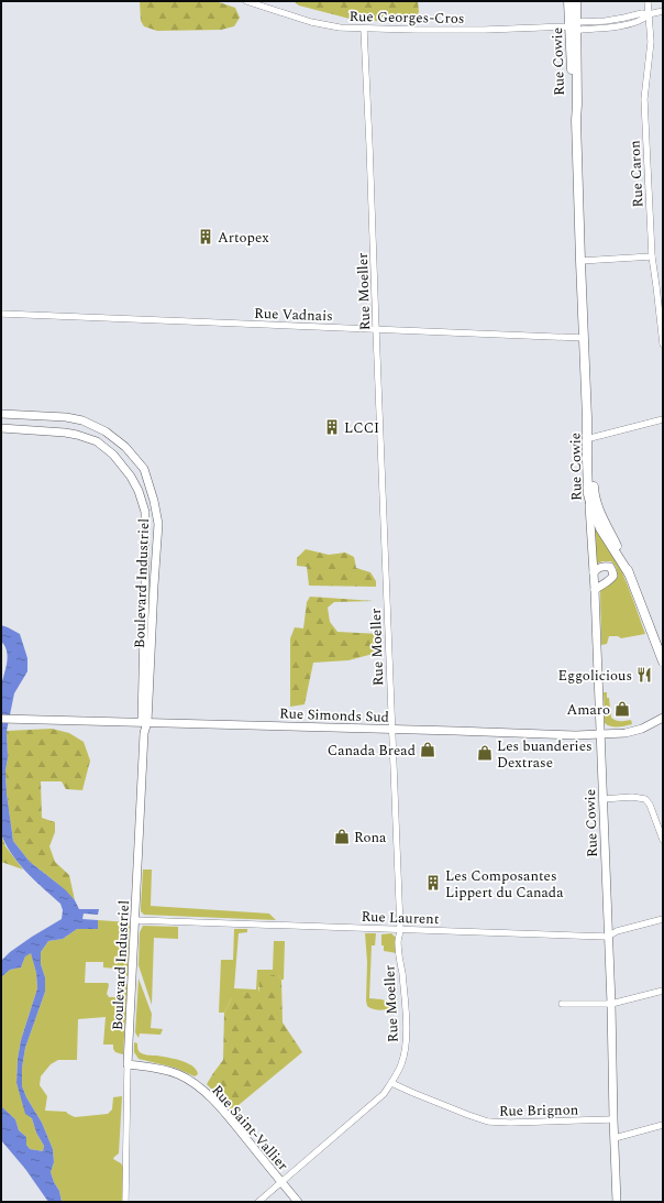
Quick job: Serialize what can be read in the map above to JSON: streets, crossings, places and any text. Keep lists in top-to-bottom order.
{
  "streets": {
    "main road": ["Rue Cowie"],
    "street": [
      "Rue Georges-Cros",
      "Rue Caron",
      "Rue Moeller",
      "Rue Vadnais",
      "Boulevard Industriel",
      "Rue Simonds Sud",
      "Rue Laurent",
      "Rue Brignon",
      "Rue Saint-Vallier"
    ]
  },
  "crossings": [
    ["Rue Georges-Cros", "Rue Cowie"],
    ["Rue Georges-Cros", "Rue Caron"],
    ["Rue Georges-Cros", "Rue Moeller"],
    ["Rue Cowie", "Rue Vadnais"],
    ["Rue Cowie", "Rue Simonds Sud"],
    ["Rue Cowie", "Rue Laurent"],
    ["Rue Cowie", "Rue Brignon"],
    ["Rue Moeller", "Rue Vadnais"],
    ["Rue Moeller", "Rue Simonds Sud"],
    ["Rue Moeller", "Rue Laurent"],
    ["Rue Moeller", "Rue Brignon"],
    ["Rue Moeller", "Rue Saint-Vallier"],
    ["Boulevard Industriel", "Rue Simonds Sud"],
    ["Boulevard Industriel", "Rue Laurent"],
    ["Boulevard Industriel", "Rue Saint-Vallier"]
  ],
  "places": {
    "building": ["Artopex", "LCCI", "Les Composantes Lippert du Canada"],
    "restaurant": ["Eggolicious"],
    "shop": [
      "Amaro",
      "Canada Bread",
      "Les buanderies Dextrase",
      "Rona"
    ]
  }
}
